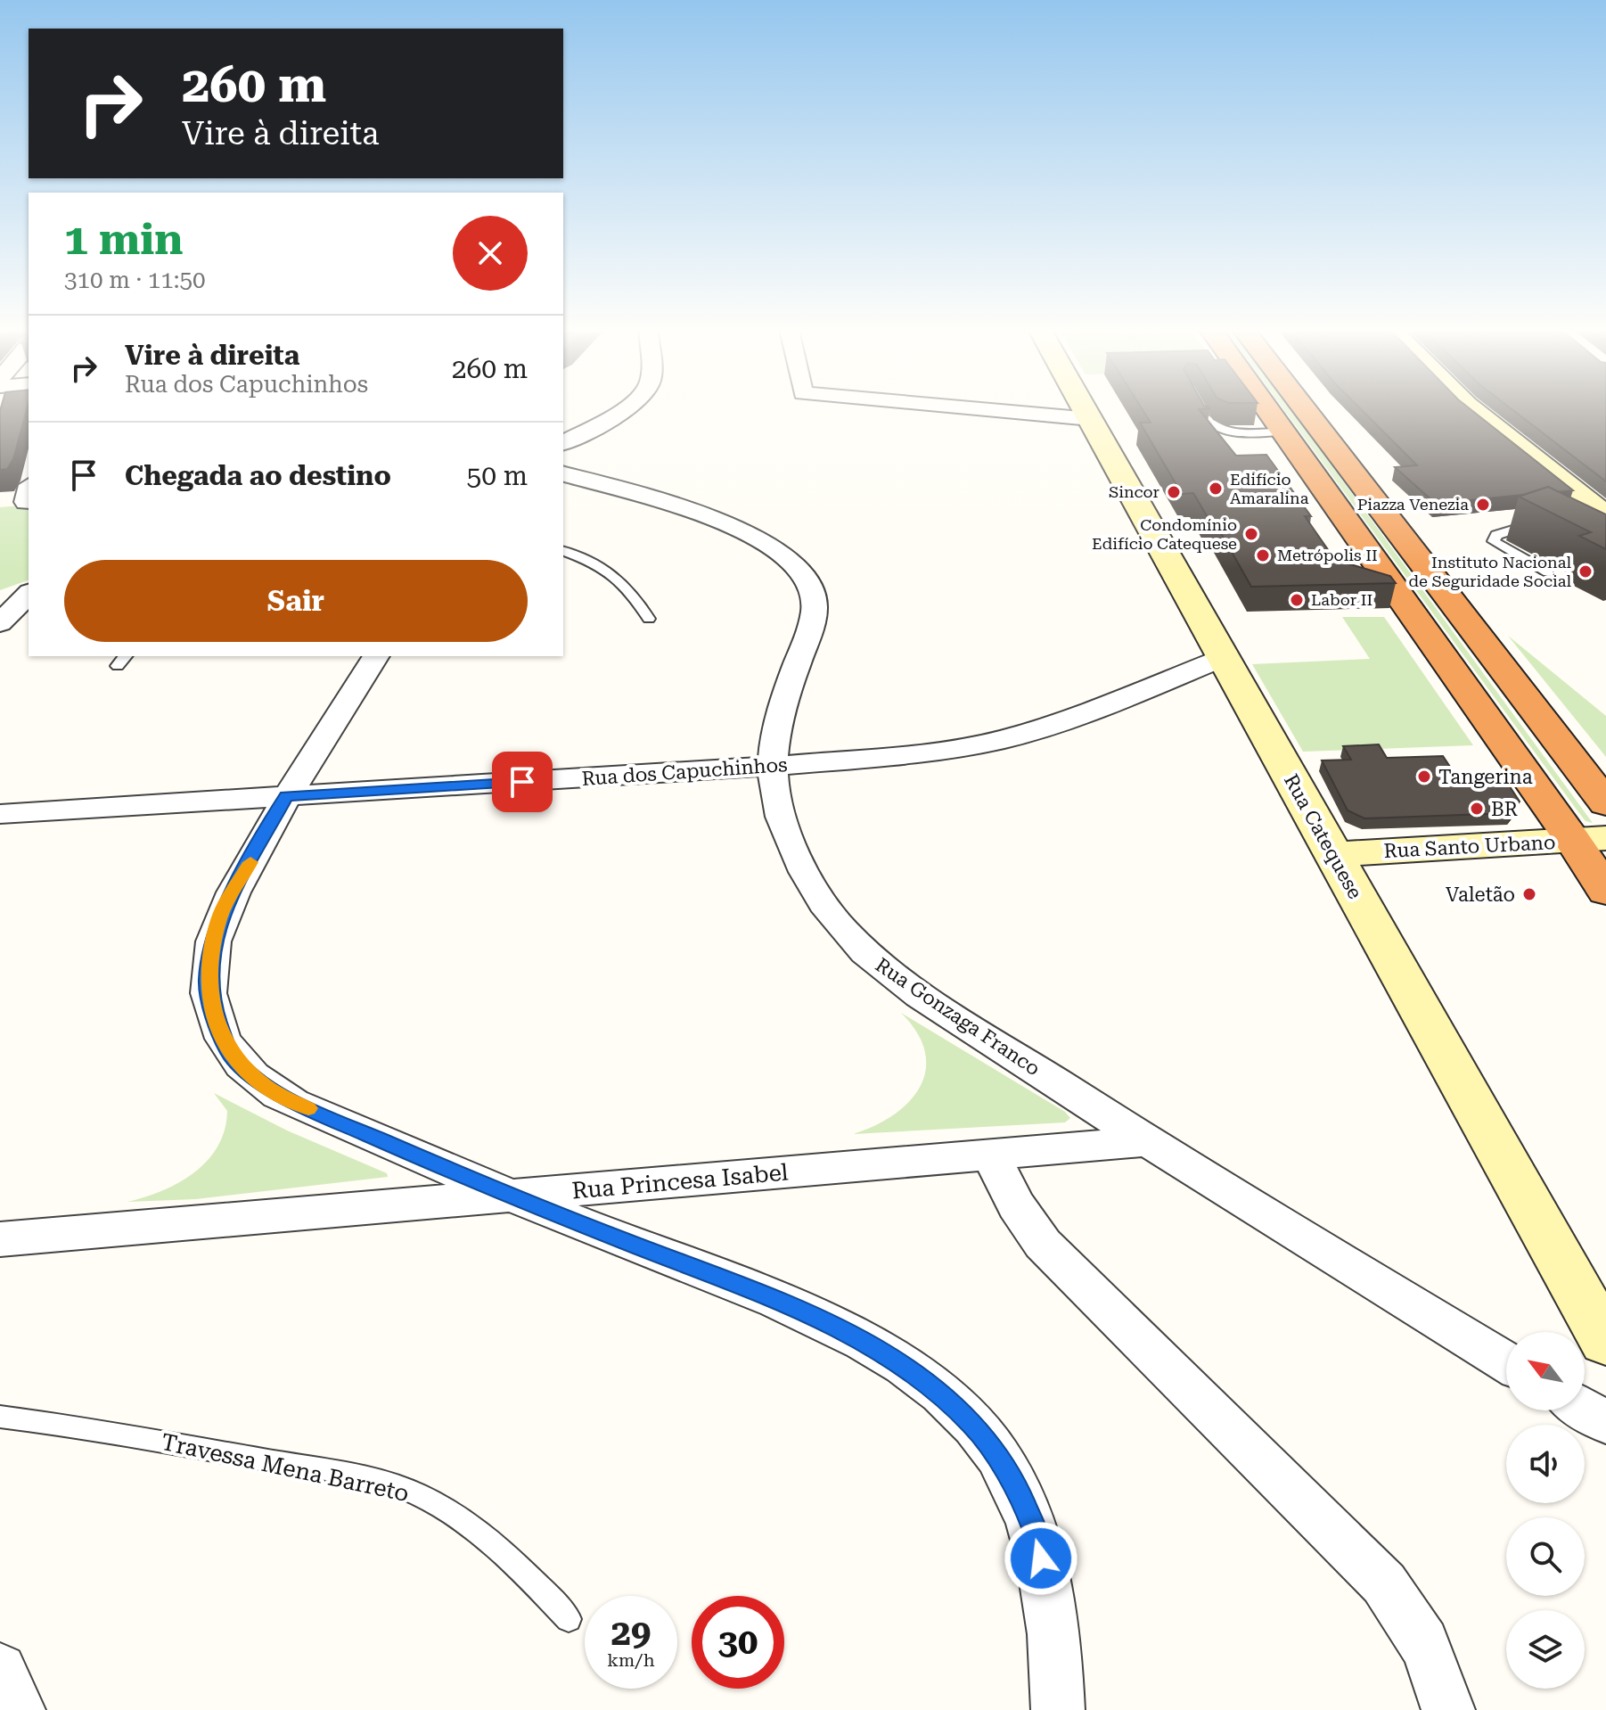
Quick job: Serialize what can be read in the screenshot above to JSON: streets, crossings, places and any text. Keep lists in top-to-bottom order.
{
  "streets": {
    "main road": ["Rua Catequese", "Rua Santo Urbano"],
    "street": ["Rua dos Capuchinhos", "Rua Gonzaga Franco", "Rua Princesa Isabel"],
    "lane": ["Travessa Mena Barreto"]
  },
  "crossings": [
    ["Rua dos Capuchinhos", "Rua Catequese"],
    ["Rua dos Capuchinhos", "Rua Gonzaga Franco"],
    ["Rua Catequese", "Rua Santo Urbano"],
    ["Rua Gonzaga Franco", "Rua Princesa Isabel"]
  ],
  "places": [
    "Edifício Amaralina",
    "Sincor",
    "Piazza Venezia",
    "Condomínio Edifício Catequese",
    "Metrópolis II",
    "Instituto Nacional de Seguridade Social",
    "Labor II",
    "Tangerina",
    "BR",
    "Valetão"
  ],
  "north": "top left",
  "page": {
    "turn": ["260 m", "Vire à direita"],
    "heading": ["1 min", "310 m · 11:50"],
    "list": [
      {
        "name": "Vire à direita",
        "note": "Rua dos Capuchinhos",
        "value": "260 m"
      },
      {
        "name": "Chegada ao destino",
        "value": "50 m"
      }
    ],
    "buttons": "Sair",
    "speed": "29 km/h",
    "limit": "30"
  }
}
